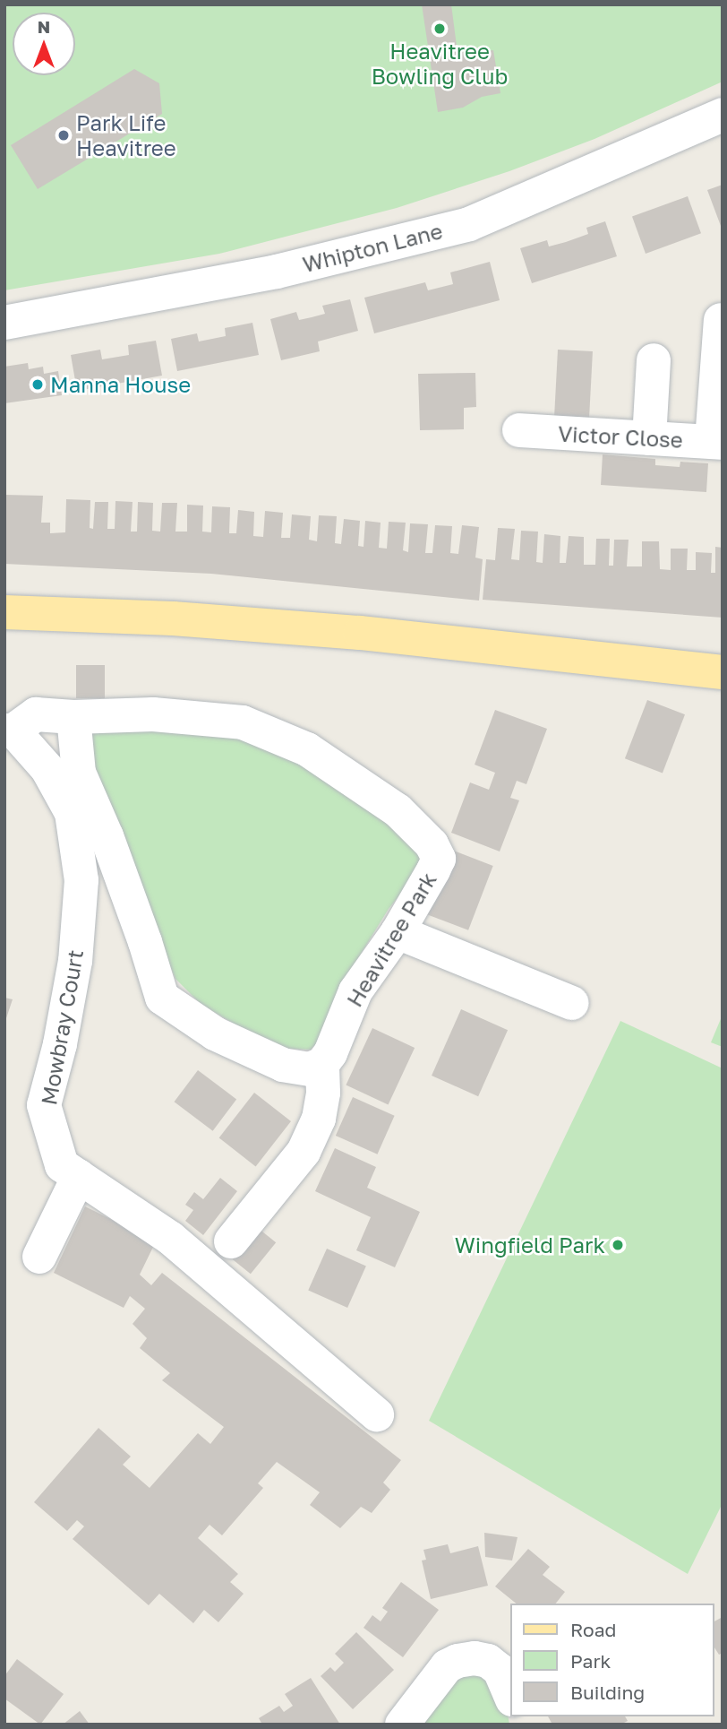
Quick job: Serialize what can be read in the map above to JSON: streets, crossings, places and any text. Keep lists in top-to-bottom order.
{
  "streets": {
    "street": [
      "Whipton Lane",
      "Victor Close",
      "Heavitree Park",
      "Mowbray Court"
    ]
  },
  "crossings": [
    ["Heavitree Park", "Mowbray Court"]
  ],
  "places": [
    "Heavitree Bowling Club",
    "Park Life Heavitree",
    "Manna House",
    "Wingfield Park"
  ],
  "legend": ["Road", "Park", "Building"],
  "north": "top"
}
